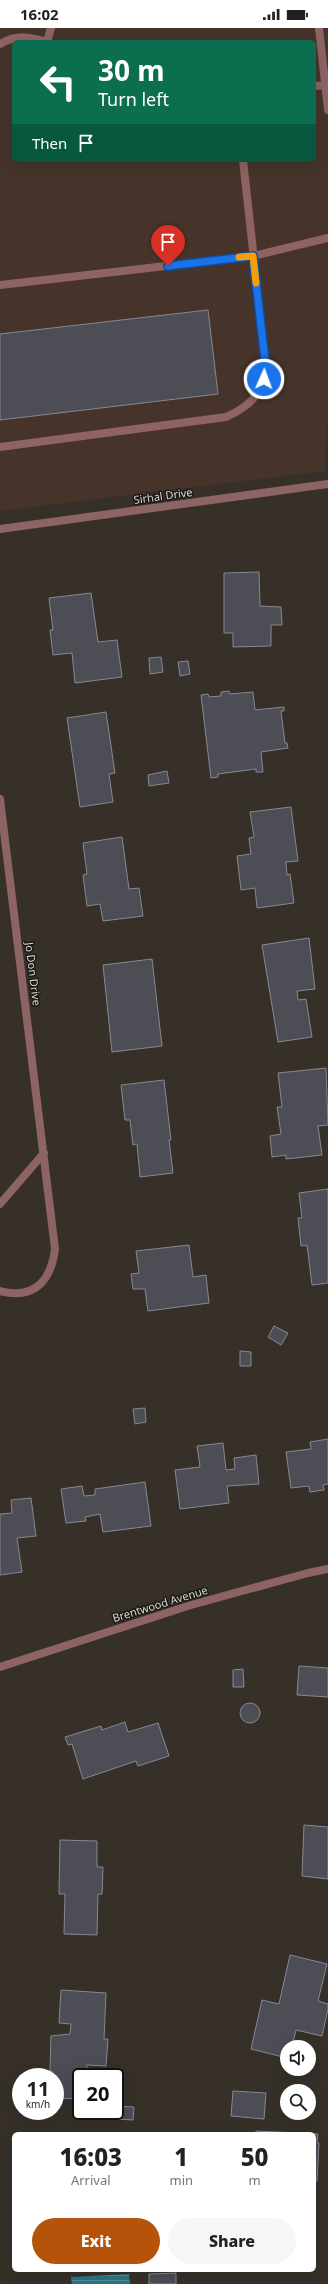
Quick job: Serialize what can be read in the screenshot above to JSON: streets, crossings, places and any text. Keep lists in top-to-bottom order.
{
  "streets": {
    "street": ["Sirhal Drive", "Jo Don Drive", "Brentwood Avenue"]
  },
  "page": {
    "status": "16:02",
    "turn": ["30 m", "Turn left"],
    "then": "Then",
    "speed": "11 km/h",
    "limit": "20",
    "eta": [
      "16:03",
      "Arrival",
      "1",
      "min",
      "50",
      "m"
    ],
    "buttons": ["Exit", "Share"]
  }
}
